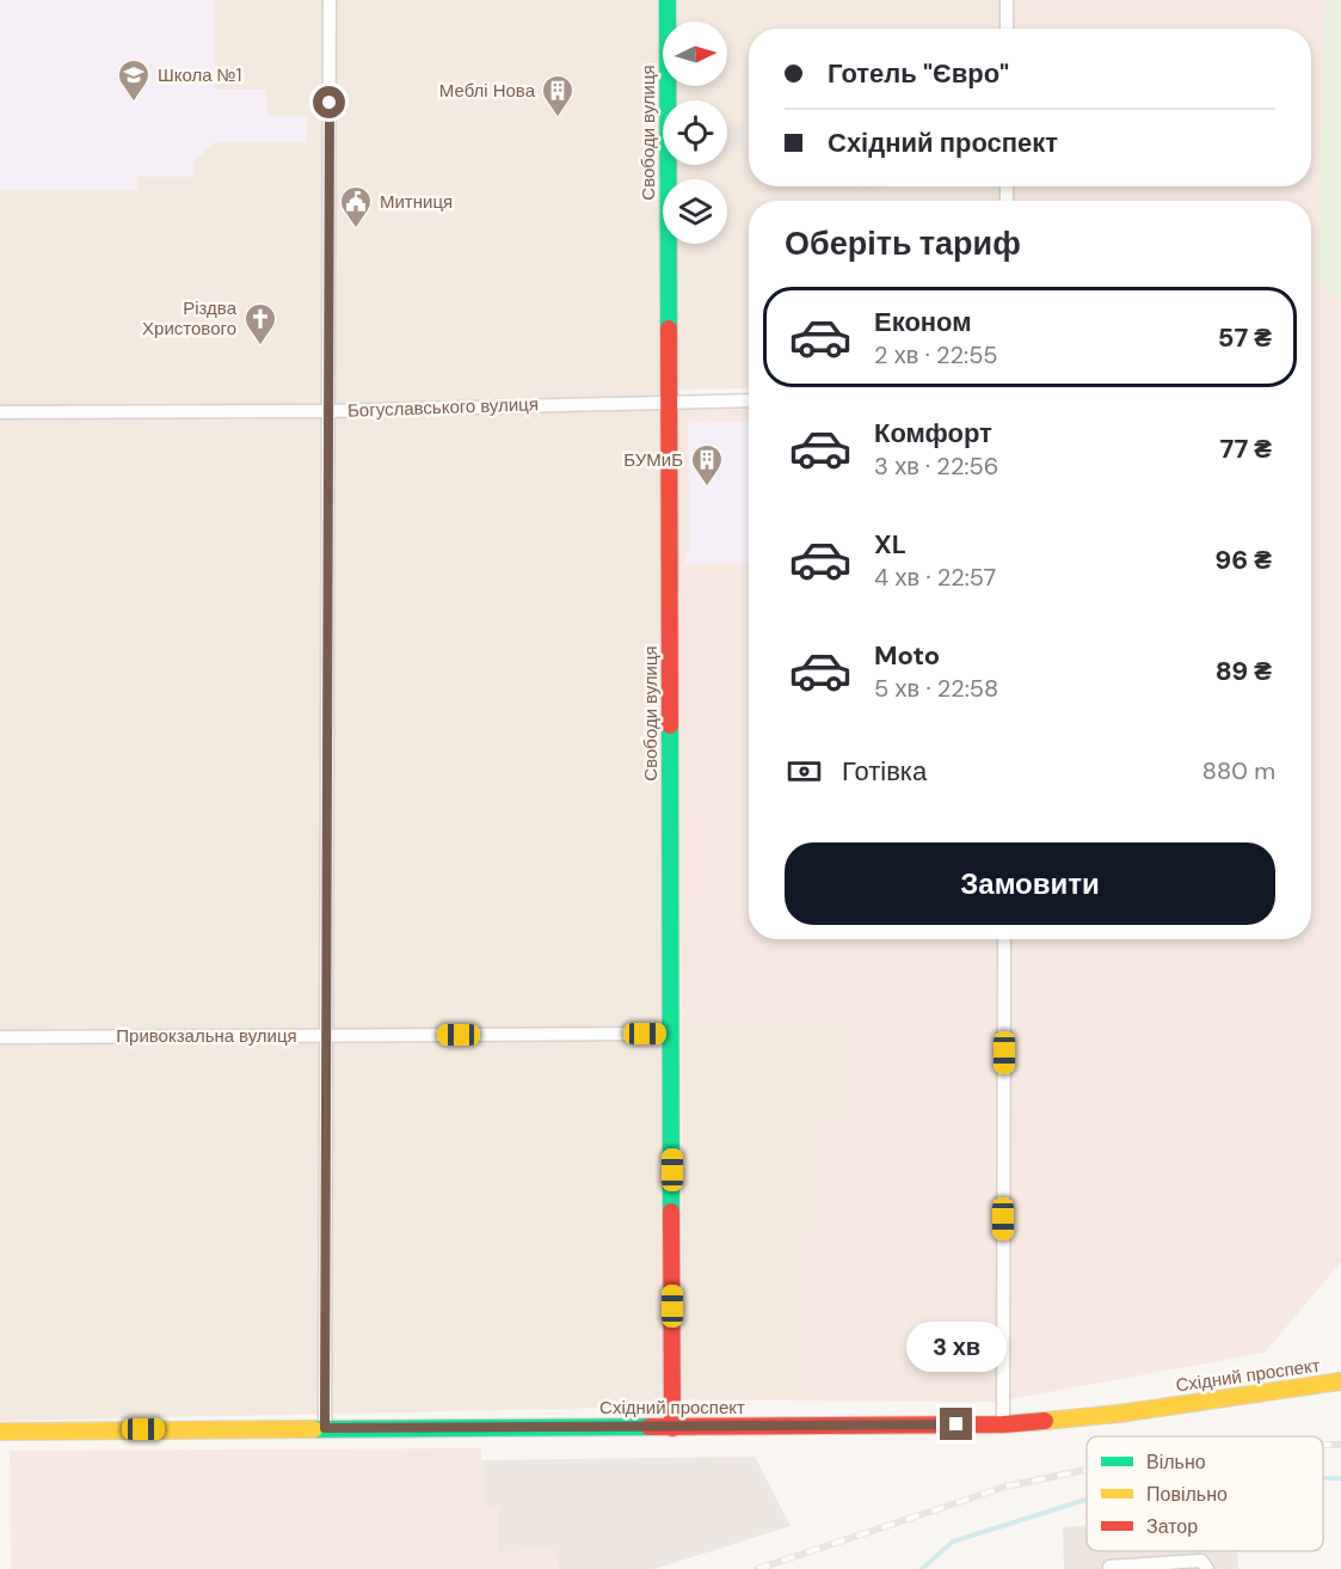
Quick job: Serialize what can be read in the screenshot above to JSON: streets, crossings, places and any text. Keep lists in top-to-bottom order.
{
  "streets": {
    "main road": ["Свободи вулиця", "Східний проспект"],
    "street": ["Богуславського вулиця", "Привокзальна вулиця"]
  },
  "crossings": [
    ["Свободи вулиця", "Богуславського вулиця"],
    ["Свободи вулиця", "Привокзальна вулиця"],
    ["Свободи вулиця", "Східний проспект"]
  ],
  "places": {
    "school or university": ["Школа №1"],
    "building": ["Меблі Нова", "БУМиБ"],
    "public building": ["Митниця"],
    "church": ["Різдва Христового"]
  },
  "legend": ["Вільно", "Повільно", "Затор"],
  "north": "right",
  "page": {
    "banner": ["Готель \"Євро\"", "Східний проспект"],
    "heading": "Оберіть тариф",
    "list": [
      {
        "name": "Економ",
        "note": "2 хв · 22:55",
        "value": "57 ₴"
      },
      {
        "name": "Комфорт",
        "note": "3 хв · 22:56",
        "value": "77 ₴"
      },
      {
        "name": "XL",
        "note": "4 хв · 22:57",
        "value": "96 ₴"
      },
      {
        "name": "Moto",
        "note": "5 хв · 22:58",
        "value": "89 ₴"
      }
    ],
    "pay": ["Готівка", "880 m"],
    "buttons": "Замовити",
    "bubble": "3 хв"
  }
}
